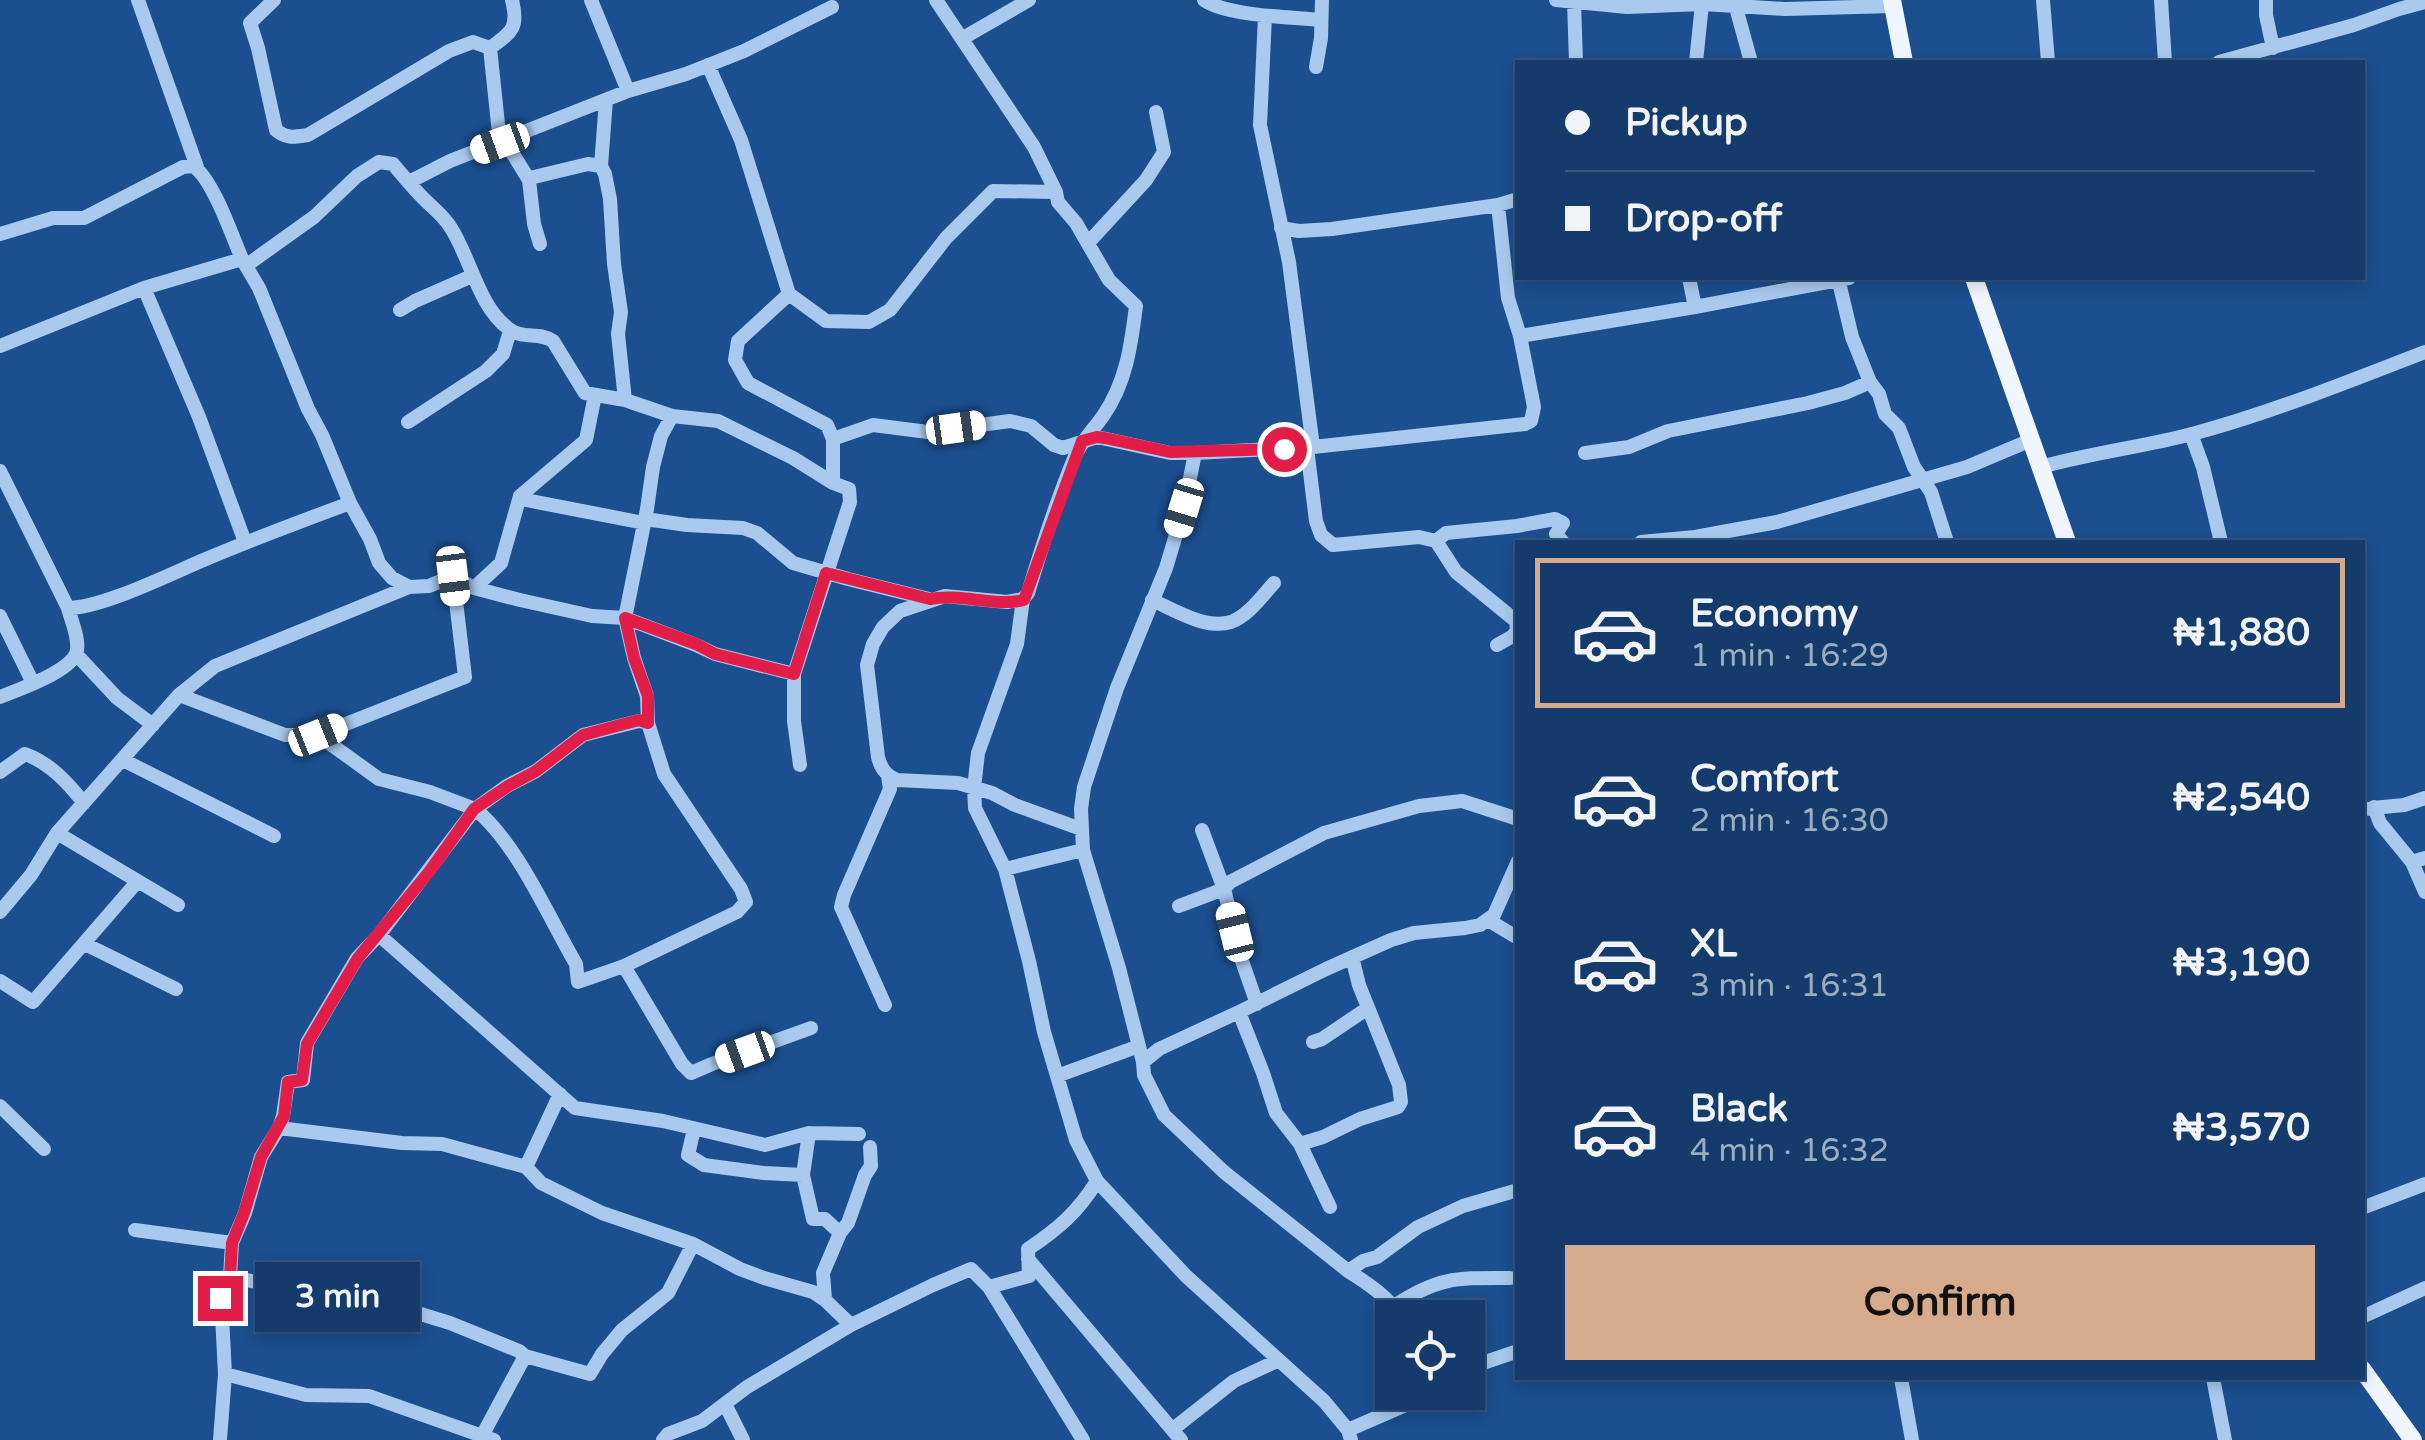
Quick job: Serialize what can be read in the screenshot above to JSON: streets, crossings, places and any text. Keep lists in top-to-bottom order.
{
  "page": {
    "banner": ["Pickup", "Drop-off"],
    "list": [
      {
        "name": "Economy",
        "note": "1 min · 16:29",
        "value": "₦1,880"
      },
      {
        "name": "Comfort",
        "note": "2 min · 16:30",
        "value": "₦2,540"
      },
      {
        "name": "XL",
        "note": "3 min · 16:31",
        "value": "₦3,190"
      },
      {
        "name": "Black",
        "note": "4 min · 16:32",
        "value": "₦3,570"
      }
    ],
    "buttons": "Confirm",
    "bubble": "3 min"
  }
}
